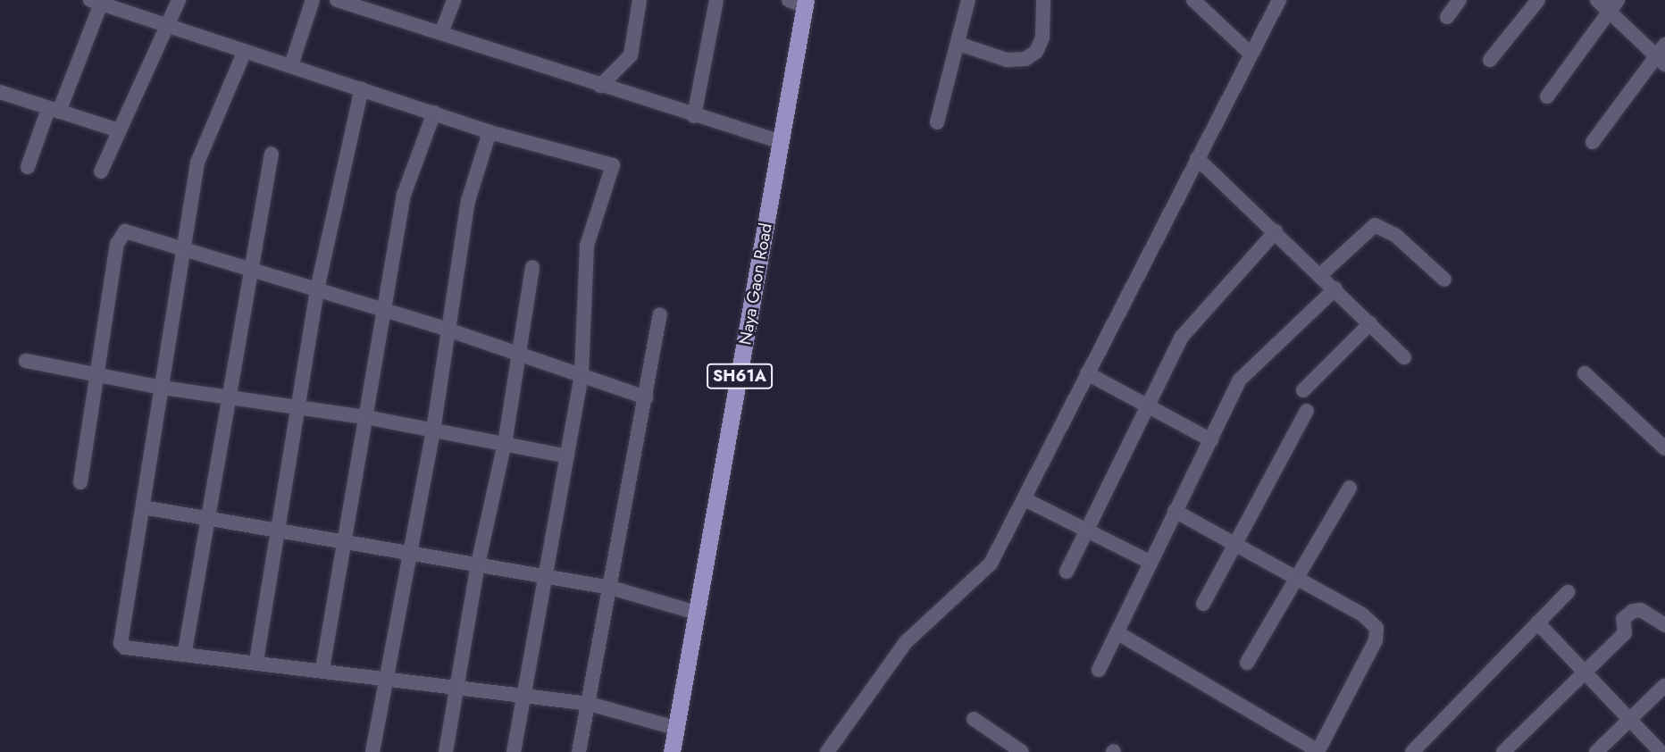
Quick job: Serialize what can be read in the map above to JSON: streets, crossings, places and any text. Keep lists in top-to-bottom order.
{
  "streets": {
    "main road": ["Naya Gaon Road", "SH61A"]
  }
}
